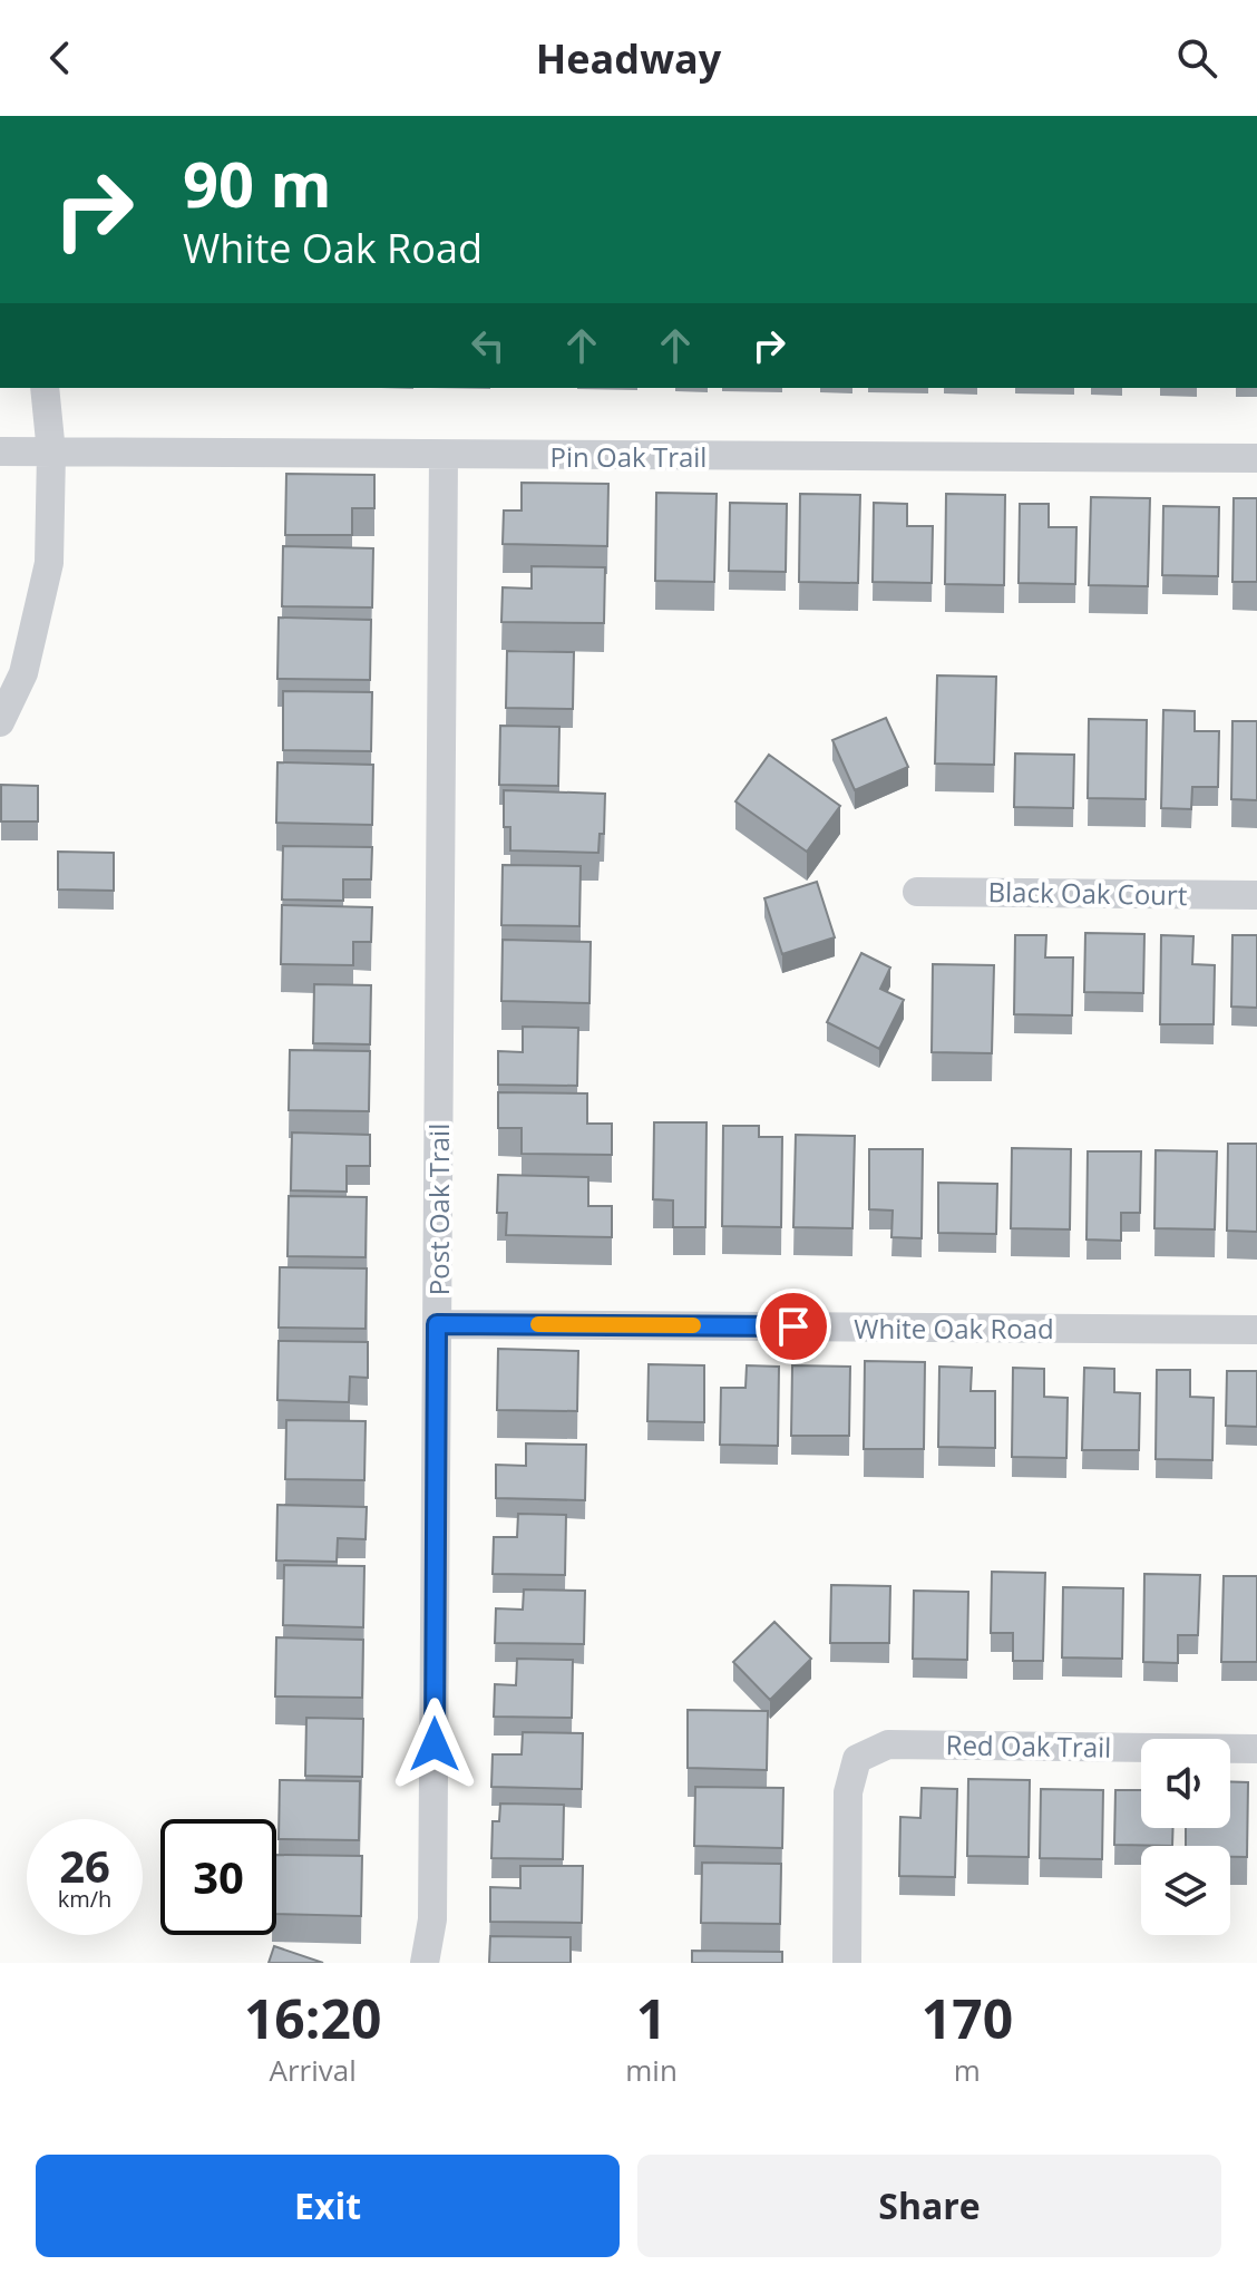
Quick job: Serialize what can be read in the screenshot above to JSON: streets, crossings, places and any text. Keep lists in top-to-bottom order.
{
  "streets": {
    "street": [
      "Pin Oak Trail",
      "Black Oak Court",
      "Post Oak Trail",
      "White Oak Road",
      "Red Oak Trail"
    ]
  },
  "crossings": [
    ["Pin Oak Trail", "Post Oak Trail"],
    ["Post Oak Trail", "White Oak Road"]
  ],
  "page": {
    "header": "Headway",
    "turn": ["90 m", "White Oak Road"],
    "speed": "26 km/h",
    "limit": "30",
    "eta": [
      "16:20",
      "Arrival",
      "1",
      "min",
      "170",
      "m"
    ],
    "buttons": ["Exit", "Share"]
  }
}
